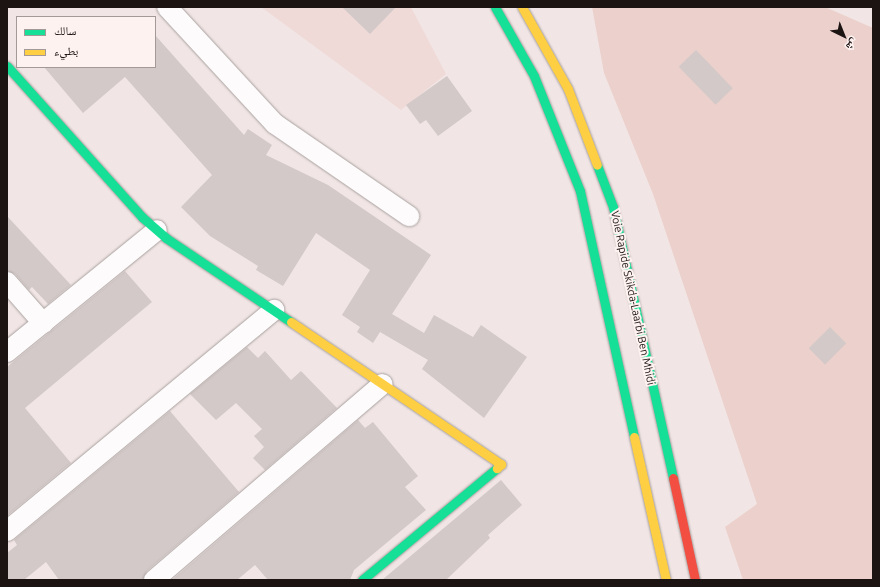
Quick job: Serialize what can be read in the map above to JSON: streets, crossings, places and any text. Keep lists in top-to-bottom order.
{
  "streets": {
    "main road": ["Voie Rapide Skikda-Laarbi Ben Mhidi"]
  },
  "legend": ["سالك", "بطيء"],
  "north": "bottom right"
}
